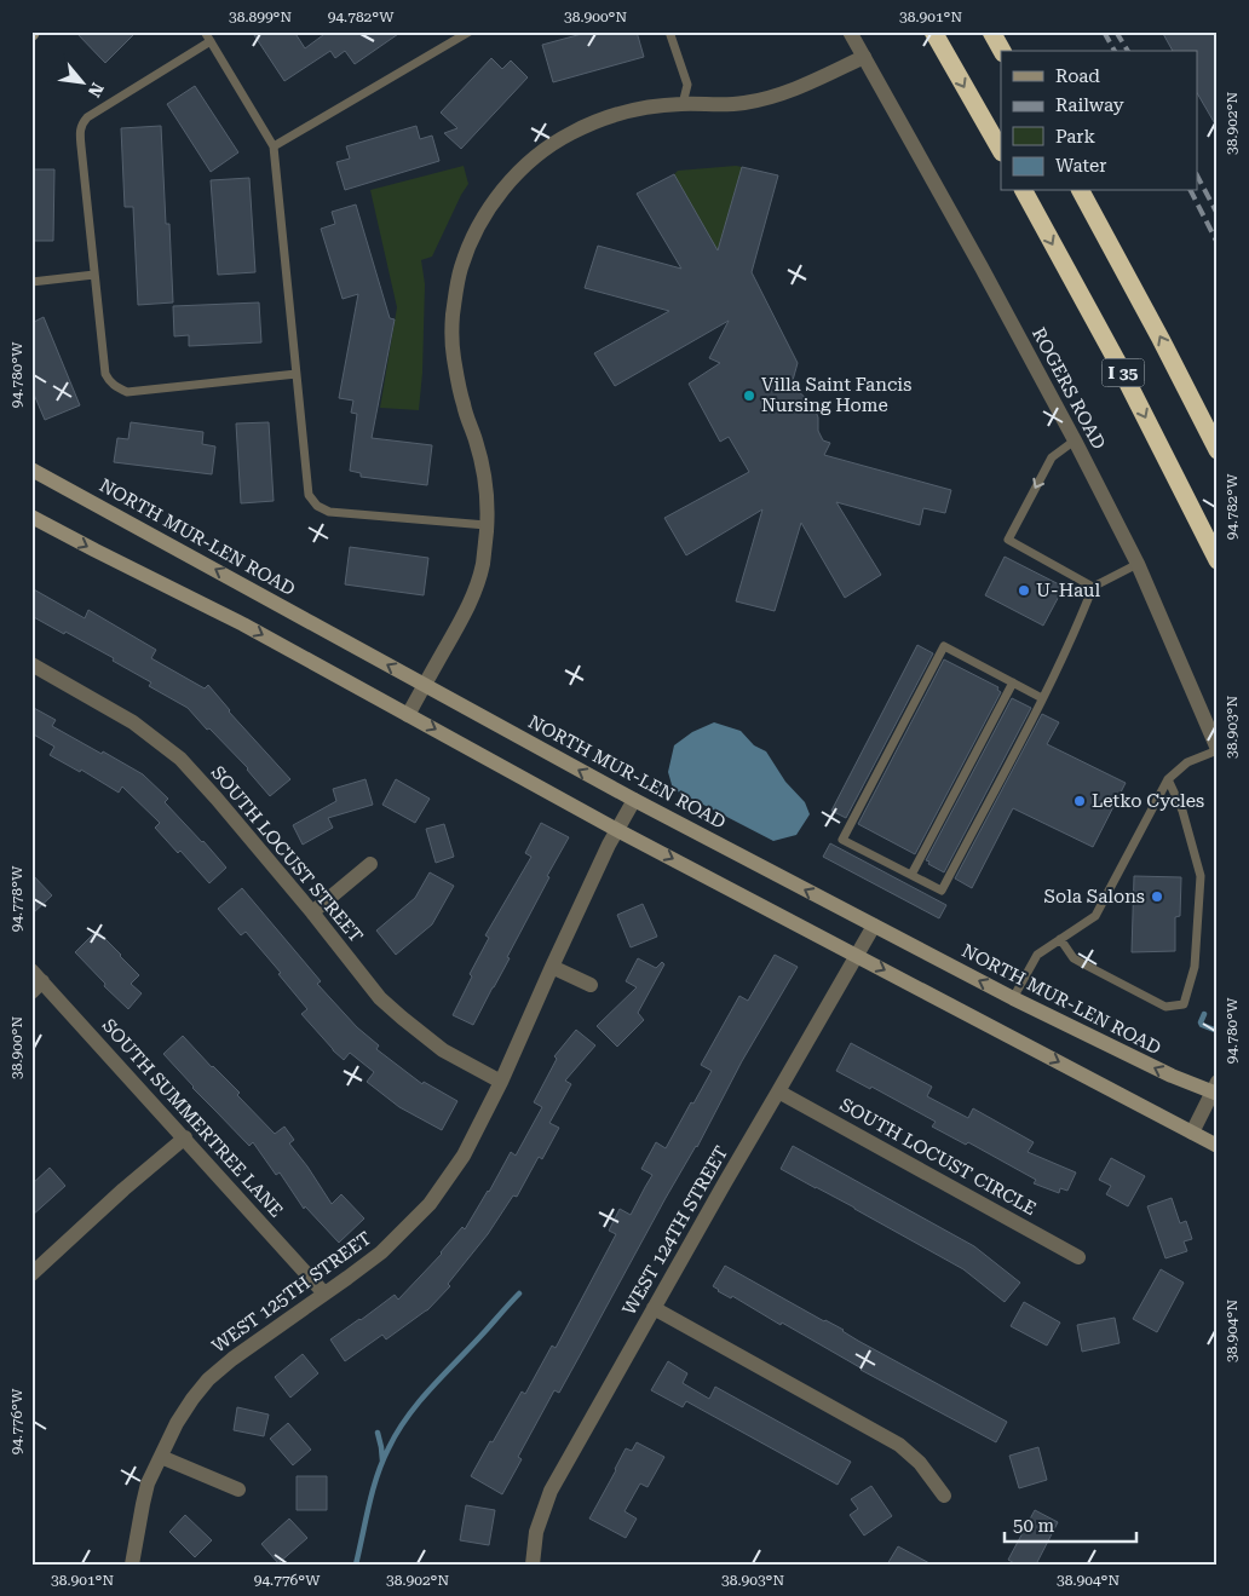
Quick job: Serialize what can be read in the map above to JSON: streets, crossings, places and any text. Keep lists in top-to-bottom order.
{
  "streets": {
    "highway": ["I 35"],
    "main road": ["NORTH MUR-LEN ROAD"],
    "street": [
      "ROGERS ROAD",
      "SOUTH LOCUST STREET",
      "SOUTH SUMMERTREE LANE",
      "SOUTH LOCUST CIRCLE",
      "WEST 124TH STREET",
      "WEST 125TH STREET"
    ]
  },
  "crossings": [
    ["NORTH MUR-LEN ROAD", "WEST 124TH STREET"],
    ["NORTH MUR-LEN ROAD", "WEST 125TH STREET"],
    ["SOUTH LOCUST STREET", "WEST 125TH STREET"],
    ["SOUTH SUMMERTREE LANE", "WEST 125TH STREET"],
    ["SOUTH LOCUST CIRCLE", "WEST 124TH STREET"]
  ],
  "places": [
    "Villa Saint Fancis Nursing Home",
    "U-Haul",
    "Letko Cycles",
    "Sola Salons"
  ],
  "legend": [
    "Road",
    "Railway",
    "Park",
    "Water"
  ],
  "scale_bar": "50 m",
  "north": "bottom right",
  "coordinates": [
    "38.899°N",
    "94.782°W",
    "38.900°N",
    "38.901°N",
    "38.902°N",
    "94.780°W",
    "38.903°N",
    "94.778°W",
    "38.904°N",
    "94.776°W"
  ]
}
